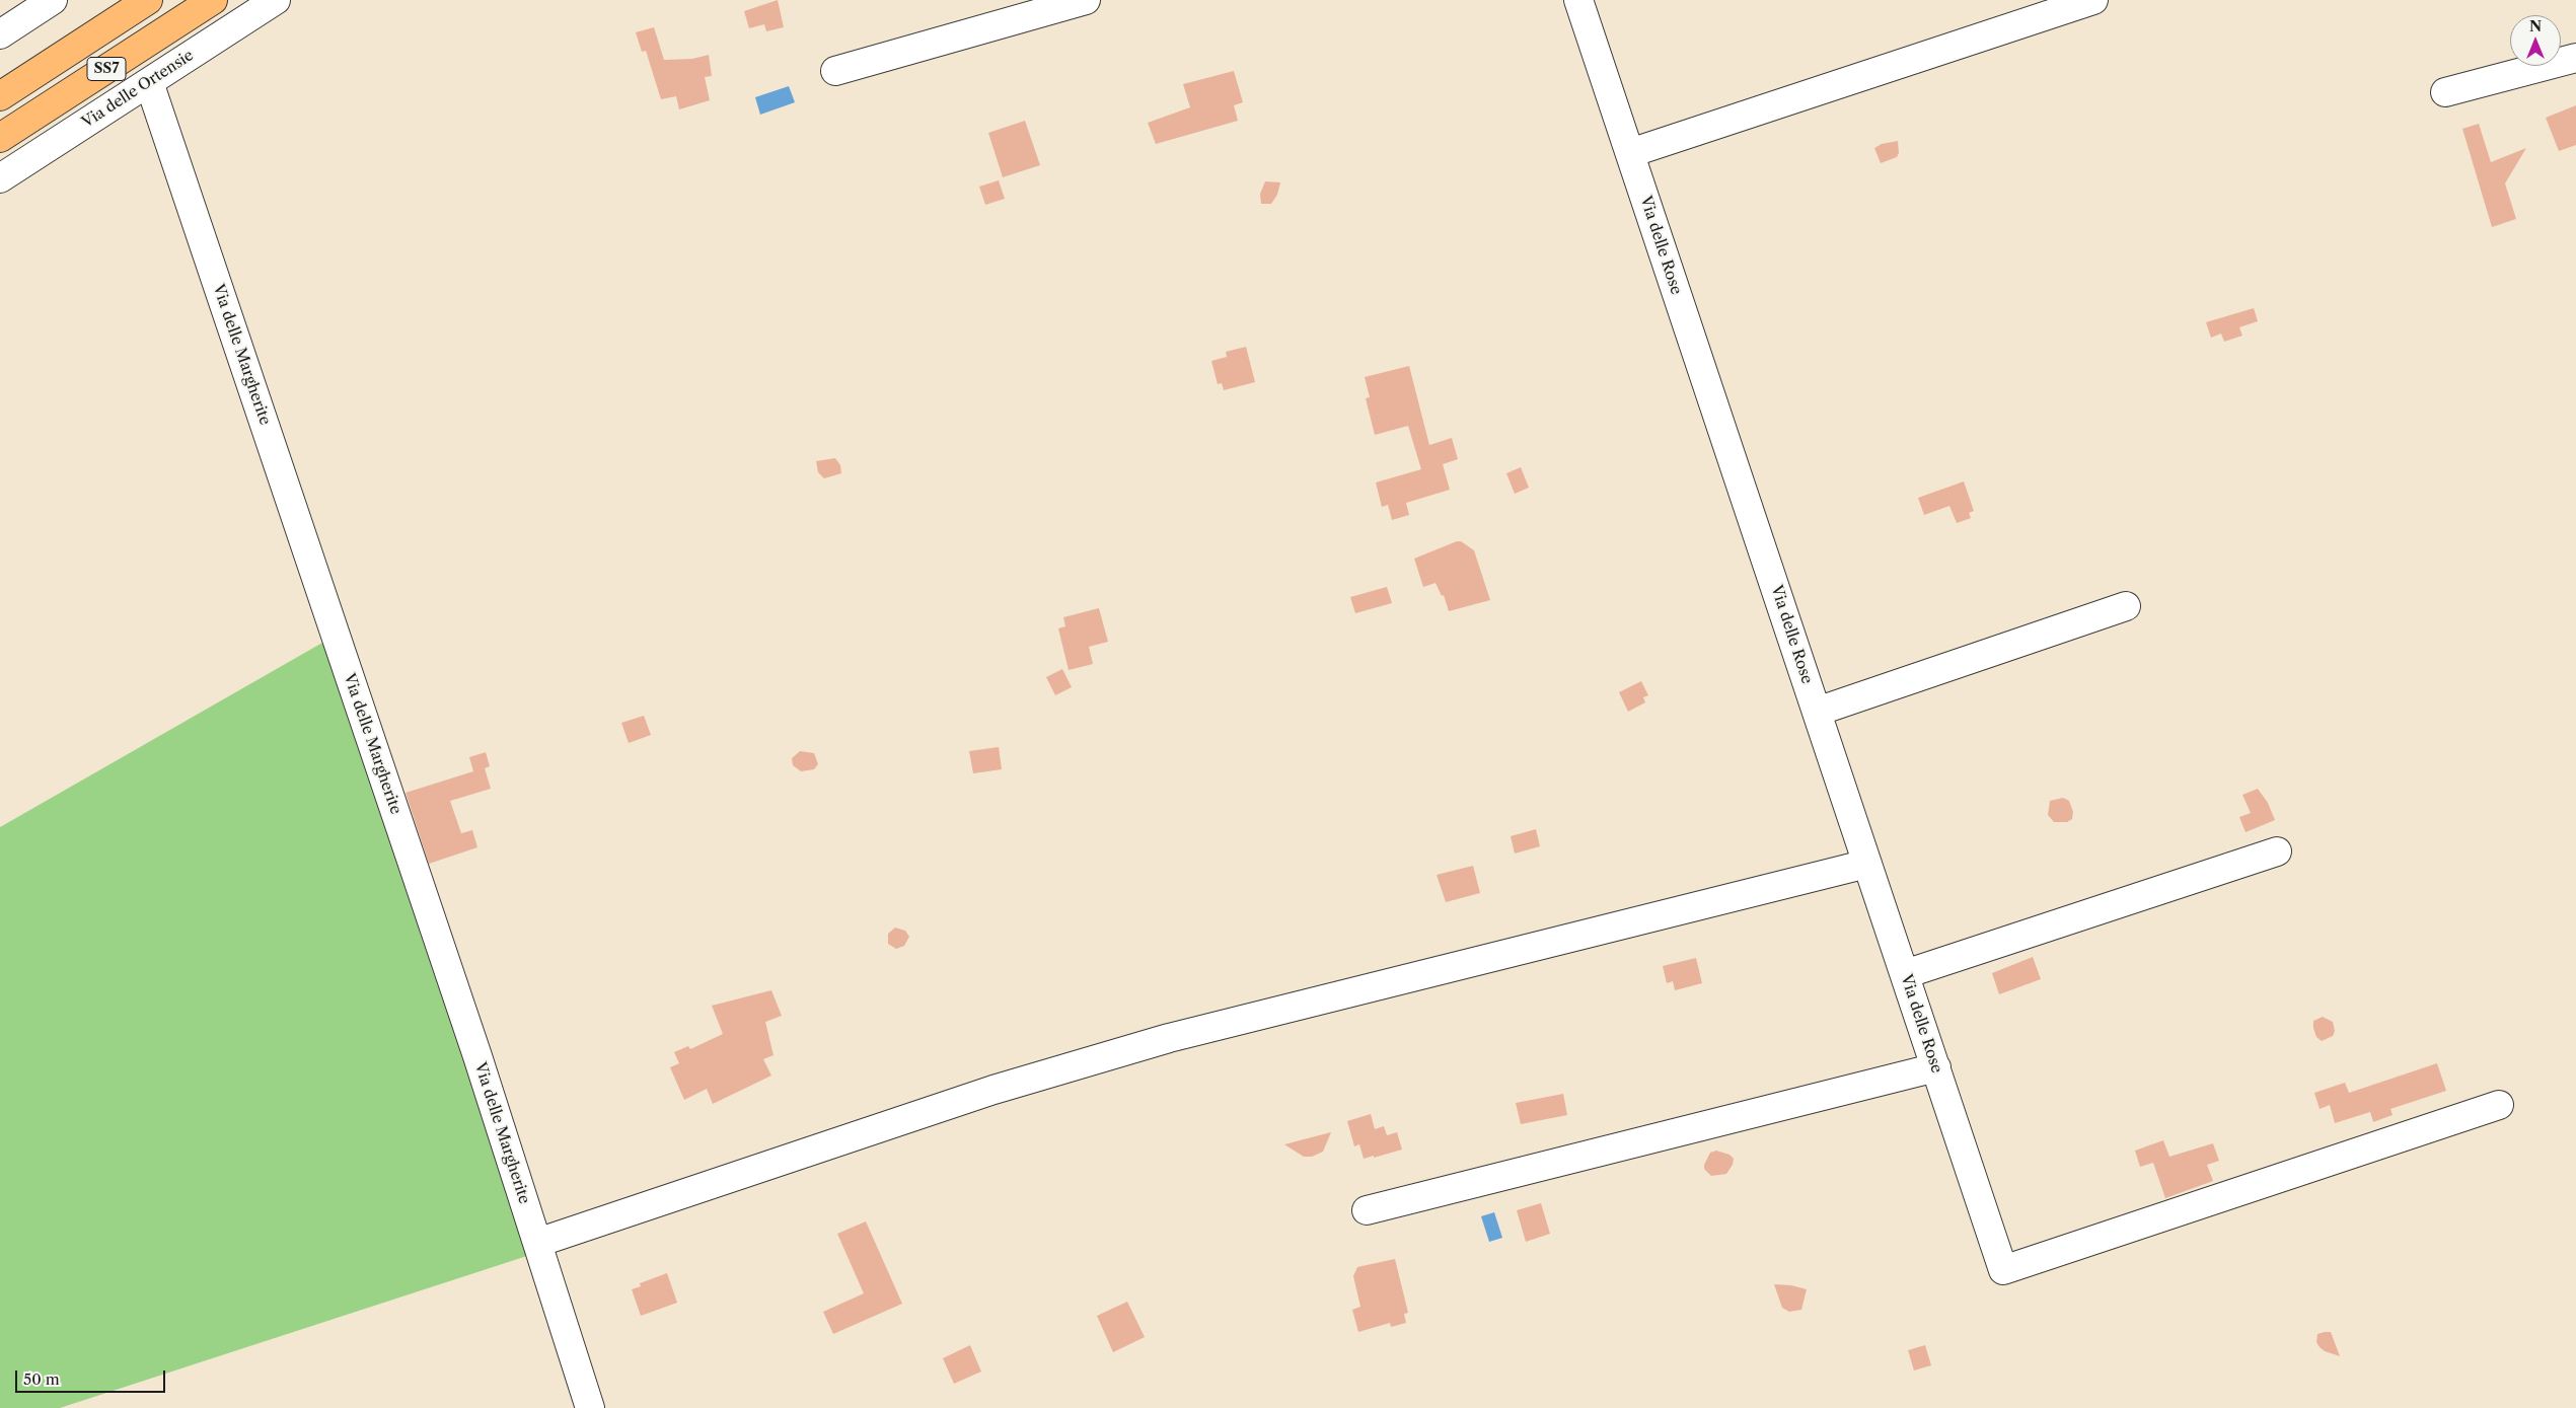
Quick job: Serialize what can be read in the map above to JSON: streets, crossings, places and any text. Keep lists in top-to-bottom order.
{
  "streets": {
    "highway": ["SS7"],
    "street": ["Via delle Ortensie", "Via delle Rose", "Via delle Margherite"]
  },
  "crossings": [
    ["Via delle Ortensie", "Via delle Margherite"]
  ],
  "scale_bar": "50 m",
  "north": "top"
}
